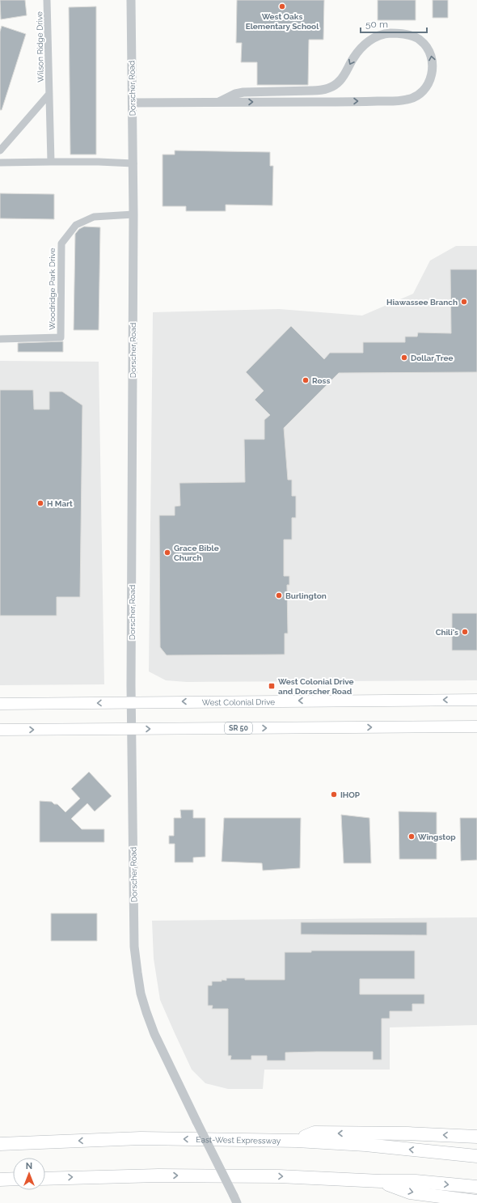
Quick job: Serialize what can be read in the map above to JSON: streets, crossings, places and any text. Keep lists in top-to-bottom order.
{
  "streets": {
    "highway": ["West Colonial Drive", "SR 50", "East-West Expressway"],
    "street": ["Wilson Ridge Drive", "Dorscher Road", "Woodridge Park Drive"]
  },
  "crossings": [
    ["Dorscher Road", "Woodridge Park Drive"],
    ["Dorscher Road", "West Colonial Drive"],
    ["Dorscher Road", "SR 50"]
  ],
  "places": {
    "other": [
      "West Oaks Elementary School",
      "Hiawassee Branch",
      "Dollar Tree",
      "Ross",
      "H Mart",
      "Grace Bible Church",
      "Burlington",
      "Chili's",
      "IHOP",
      "Wingstop"
    ],
    "transit": ["West Colonial Drive and Dorscher Road"]
  },
  "scale_bar": "50 m",
  "north": "top"
}
